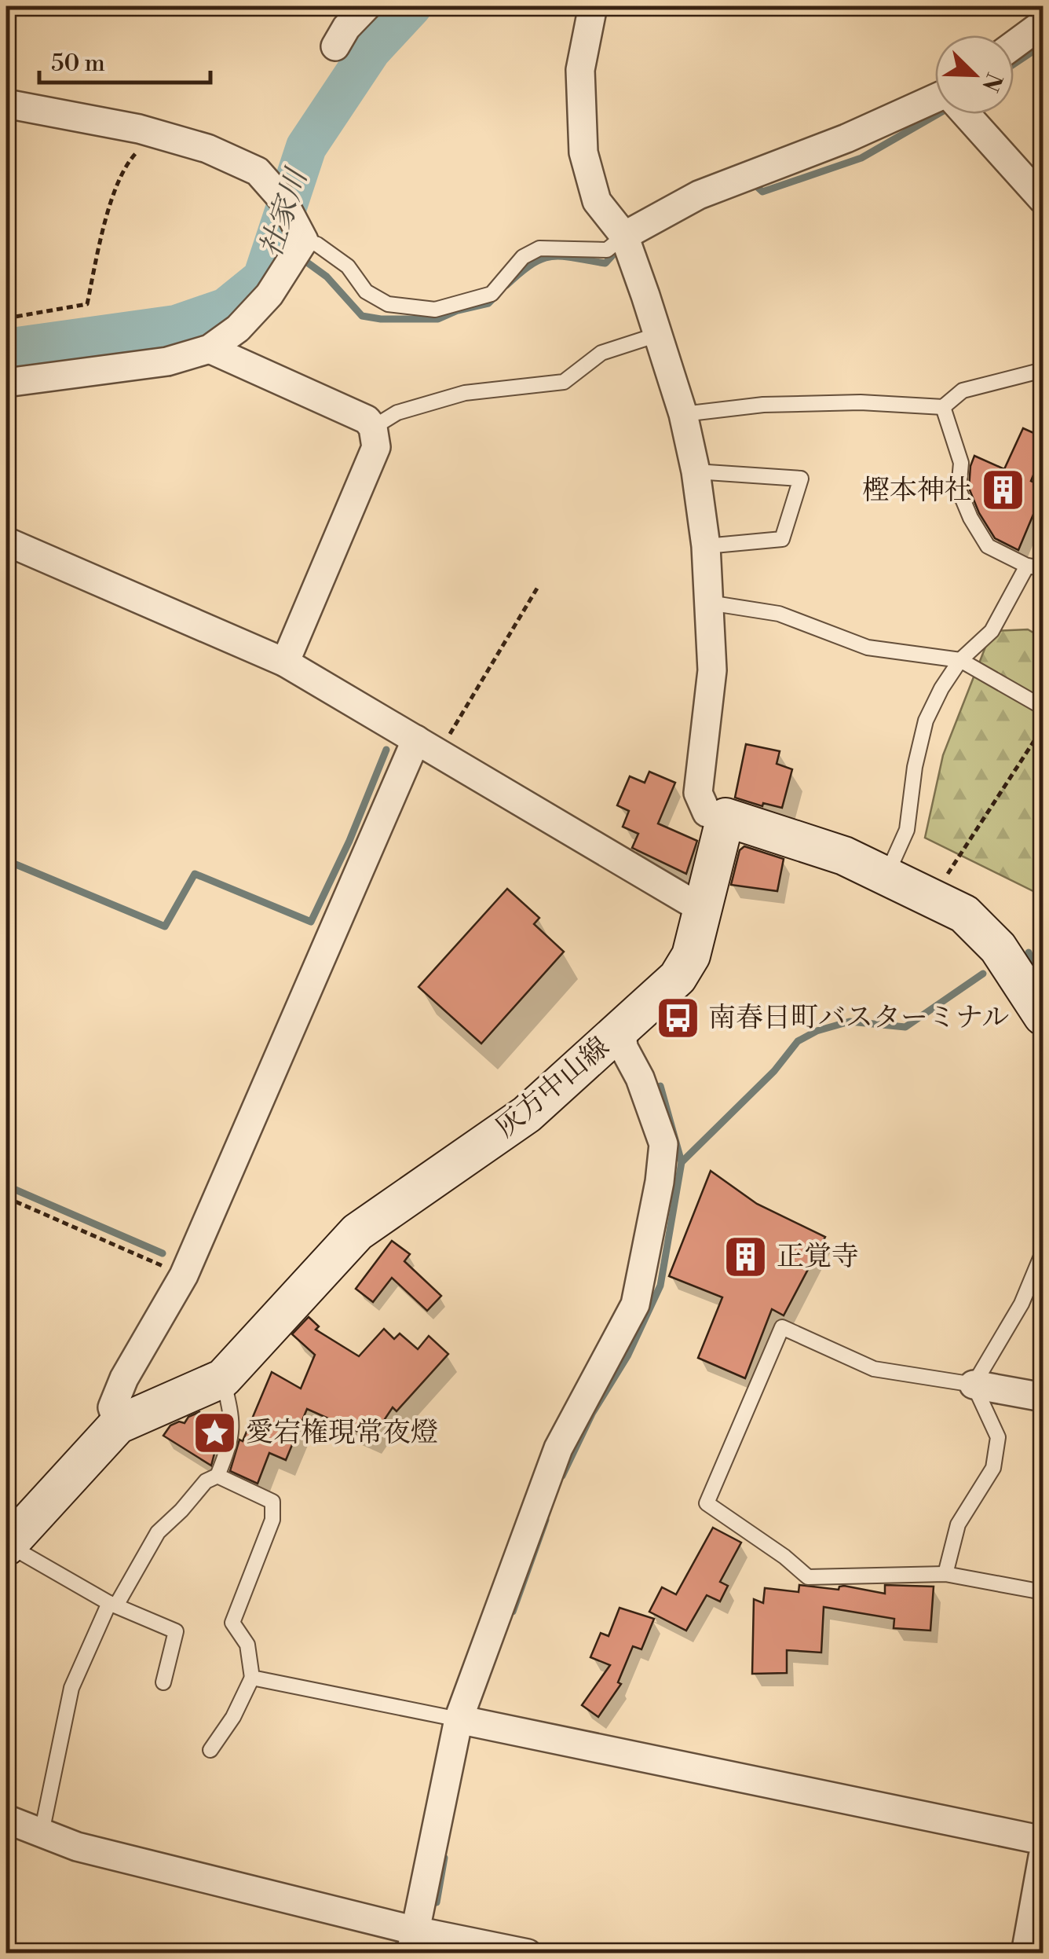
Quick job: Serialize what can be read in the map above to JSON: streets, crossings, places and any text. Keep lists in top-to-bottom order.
{
  "streets": {
    "main road": ["灰方中山線"]
  },
  "water": ["社家川"],
  "places": {
    "building": ["樫本神社", "正覚寺"],
    "bus stop": ["南春日町バスターミナル"],
    "place": ["愛宕権現常夜燈"]
  },
  "scale_bar": "50 m",
  "north": "bottom right"
}
